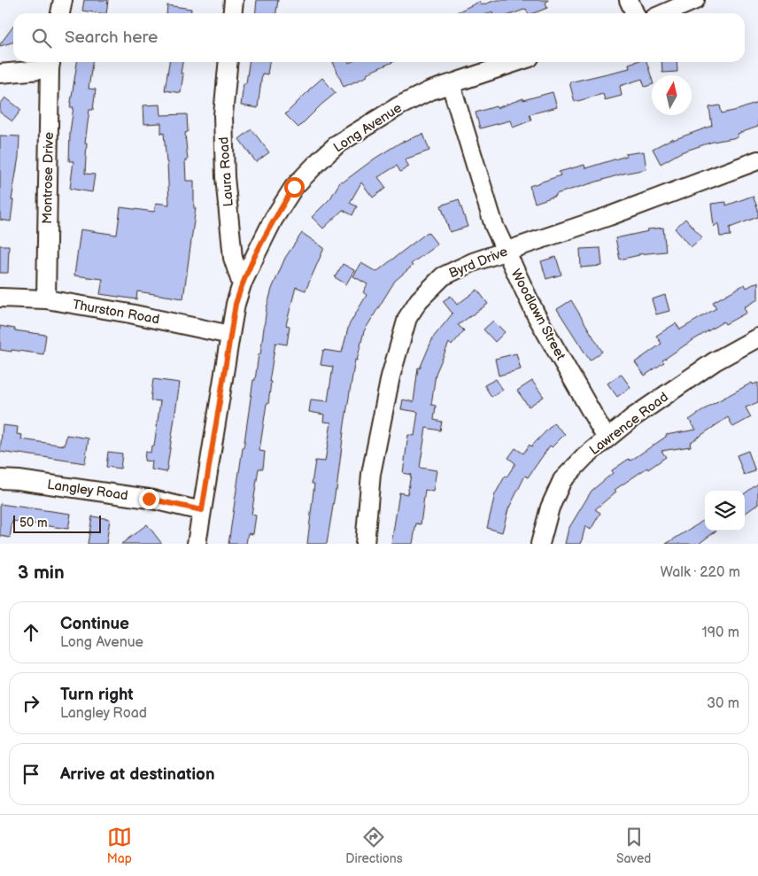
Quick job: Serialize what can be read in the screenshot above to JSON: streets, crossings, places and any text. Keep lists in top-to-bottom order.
{
  "streets": {
    "street": [
      "Long Avenue",
      "Laura Road",
      "Montrose Drive",
      "Byrd Drive",
      "Thurston Road",
      "Woodlawn Street",
      "Lawrence Road",
      "Langley Road"
    ]
  },
  "crossings": [
    ["Long Avenue", "Laura Road"],
    ["Long Avenue", "Thurston Road"],
    ["Long Avenue", "Woodlawn Street"],
    ["Long Avenue", "Langley Road"],
    ["Montrose Drive", "Thurston Road"],
    ["Byrd Drive", "Woodlawn Street"],
    ["Woodlawn Street", "Lawrence Road"]
  ],
  "scale_bar": "50 m",
  "north": "top",
  "page": {
    "search": "Search here",
    "scale": "50 m",
    "heading": ["3 min", "Walk · 220 m"],
    "list": [
      ["Continue", "Long Avenue", "190 m"],
      ["Turn right", "Langley Road", "30 m"],
      "Arrive at destination"
    ],
    "nav": ["Map", "Directions", "Saved"]
  }
}
